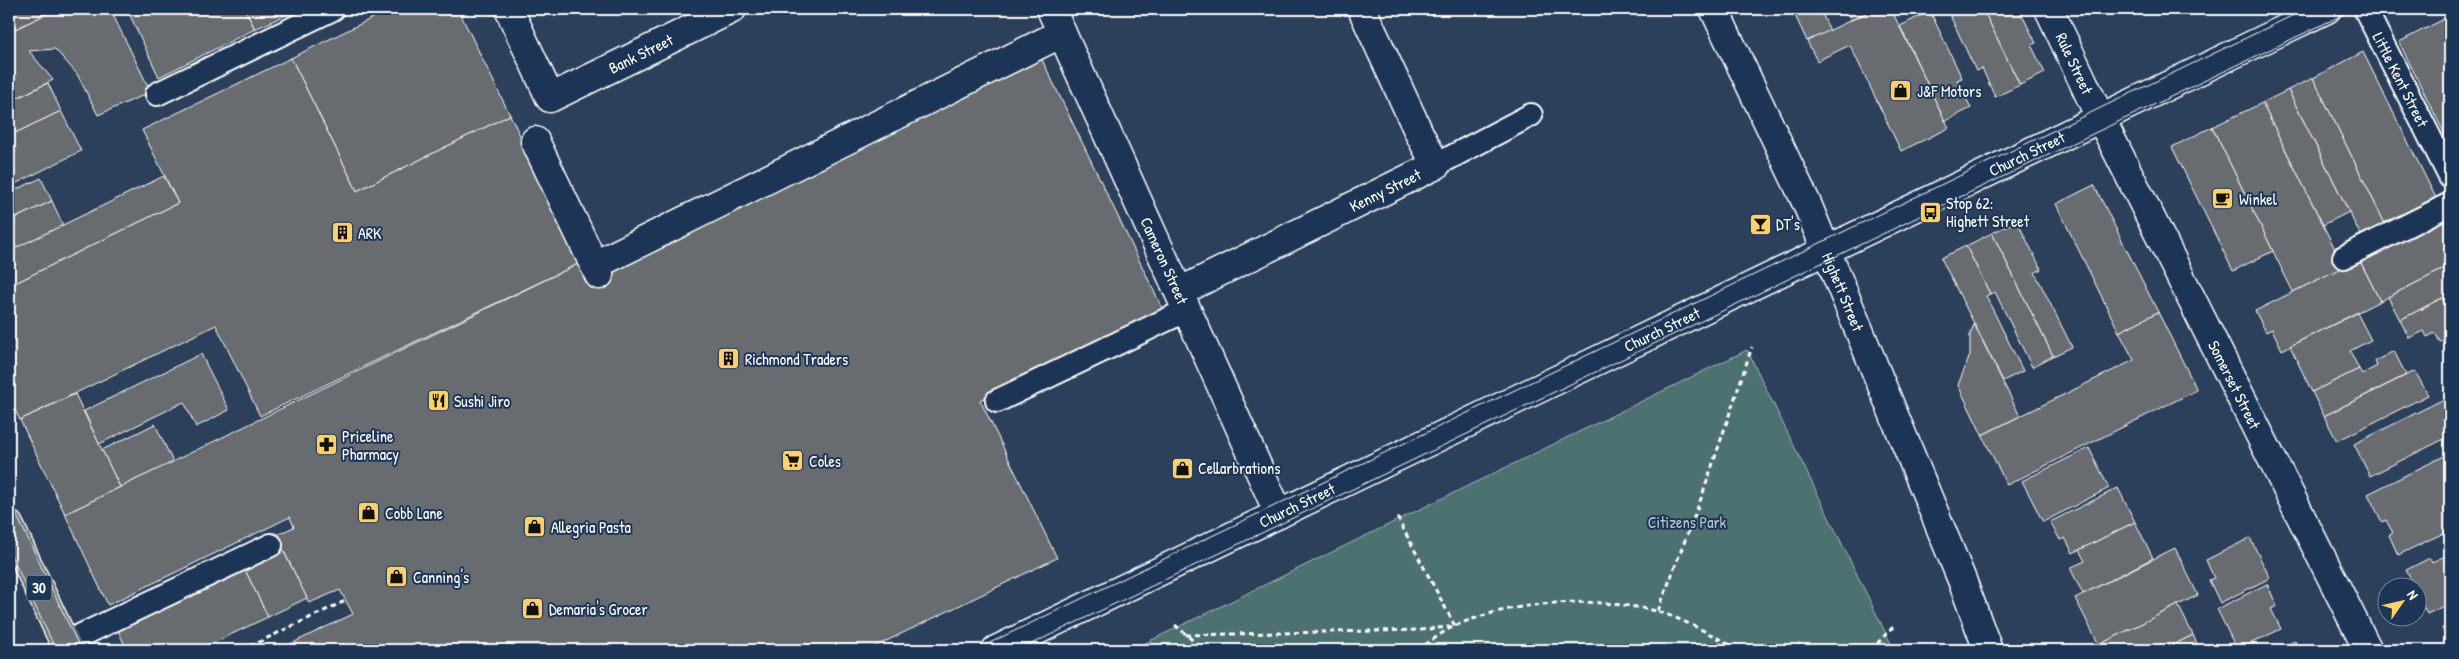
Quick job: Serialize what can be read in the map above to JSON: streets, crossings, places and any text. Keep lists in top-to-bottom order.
{
  "streets": {
    "main road": ["30"],
    "street": [
      "Bank Street",
      "Rule Street",
      "Church Street",
      "Kenny Street",
      "Cameron Street",
      "Highett Street",
      "Somerset Street"
    ],
    "lane": ["Little Kent Street"]
  },
  "crossings": [
    ["Rule Street", "Church Street"],
    ["Rule Street", "Somerset Street"],
    ["Church Street", "Cameron Street"],
    ["Church Street", "Highett Street"],
    ["Church Street", "Somerset Street"],
    ["Kenny Street", "Cameron Street"]
  ],
  "parks": ["Citizens Park"],
  "places": {
    "shop": [
      "J&F Motors",
      "Cellarbrations",
      "Cobb Lane",
      "Allegria Pasta",
      "Canning's",
      "Demaria's Grocer"
    ],
    "cafe": ["Winkel"],
    "bus stop": ["Stop 62: Highett Street"],
    "bar": ["DT's"],
    "building": ["ARK", "Richmond Traders"],
    "restaurant": ["Sushi Jiro"],
    "pharmacy": ["Priceline Pharmacy"],
    "supermarket": ["Coles"]
  },
  "north": "top right"
}
